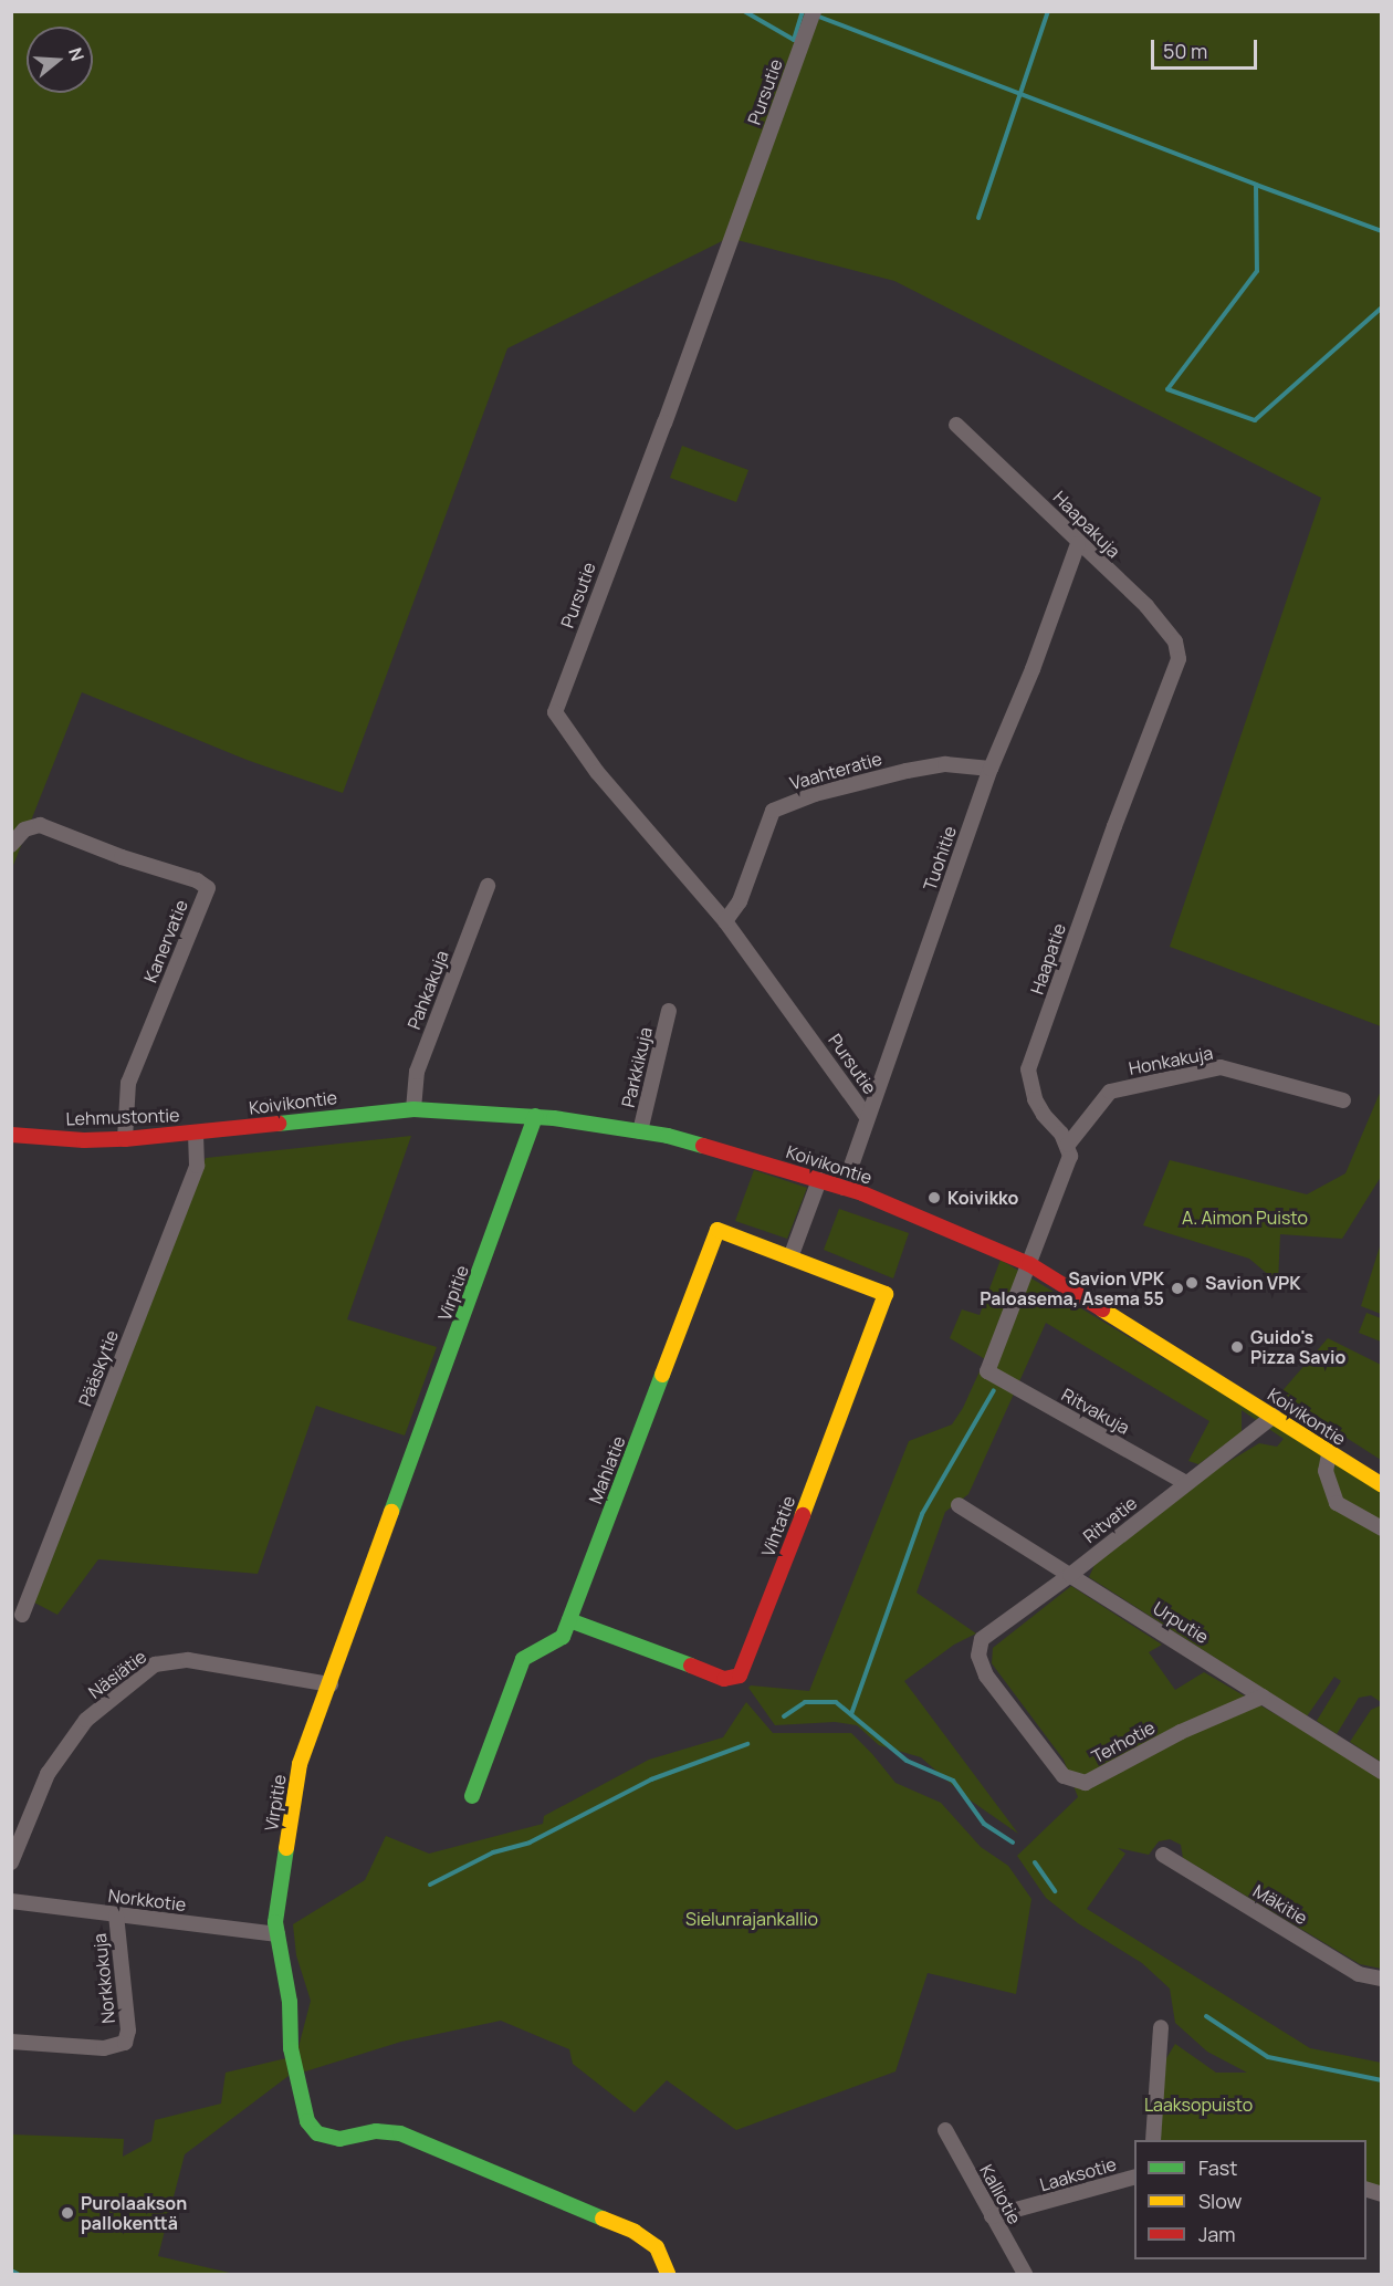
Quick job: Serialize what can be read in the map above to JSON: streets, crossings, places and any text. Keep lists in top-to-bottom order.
{
  "streets": {
    "street": [
      "Pursutie",
      "Haapakuja",
      "Vaahteratie",
      "Tuohitie",
      "Kanervatie",
      "Haapatie",
      "Pahkakuja",
      "Honkakuja",
      "Parkkikuja",
      "Koivikontie",
      "Lehmustontie",
      "Virpitie",
      "Pääskytie",
      "Ritvakuja",
      "Mahlatie",
      "Ritvatie",
      "Vihtatie",
      "Urputie",
      "Näsiätie",
      "Terhotie",
      "Norkkotie",
      "Mäkitie",
      "Norkkokuja",
      "Laaksotie",
      "Kalliotie"
    ]
  },
  "crossings": [
    ["Pursutie", "Vaahteratie"],
    ["Pursutie", "Tuohitie"],
    ["Haapakuja", "Tuohitie"],
    ["Haapakuja", "Haapatie"],
    ["Vaahteratie", "Tuohitie"],
    ["Tuohitie", "Koivikontie"],
    ["Kanervatie", "Lehmustontie"],
    ["Haapatie", "Honkakuja"],
    ["Pahkakuja", "Koivikontie"],
    ["Parkkikuja", "Koivikontie"],
    ["Koivikontie", "Lehmustontie"],
    ["Koivikontie", "Virpitie"],
    ["Koivikontie", "Pääskytie"],
    ["Koivikontie", "Ritvakuja"],
    ["Koivikontie", "Ritvatie"],
    ["Lehmustontie", "Pääskytie"],
    ["Virpitie", "Näsiätie"],
    ["Virpitie", "Norkkotie"],
    ["Ritvakuja", "Ritvatie"],
    ["Mahlatie", "Vihtatie"],
    ["Ritvatie", "Urputie"],
    ["Ritvatie", "Terhotie"],
    ["Urputie", "Terhotie"],
    ["Norkkotie", "Norkkokuja"],
    ["Laaksotie", "Kalliotie"]
  ],
  "parks": ["A. Aimon Puisto", "Sielunrajankallio", "Laaksopuisto"],
  "places": [
    "Koivikko",
    "Savion VPK",
    "Savion VPK Paloasema, Asema 55",
    "Guido's Pizza Savio",
    "Purolaakson pallokenttä"
  ],
  "legend": ["Fast", "Slow", "Jam"],
  "scale_bar": "50 m",
  "north": "right"
}
